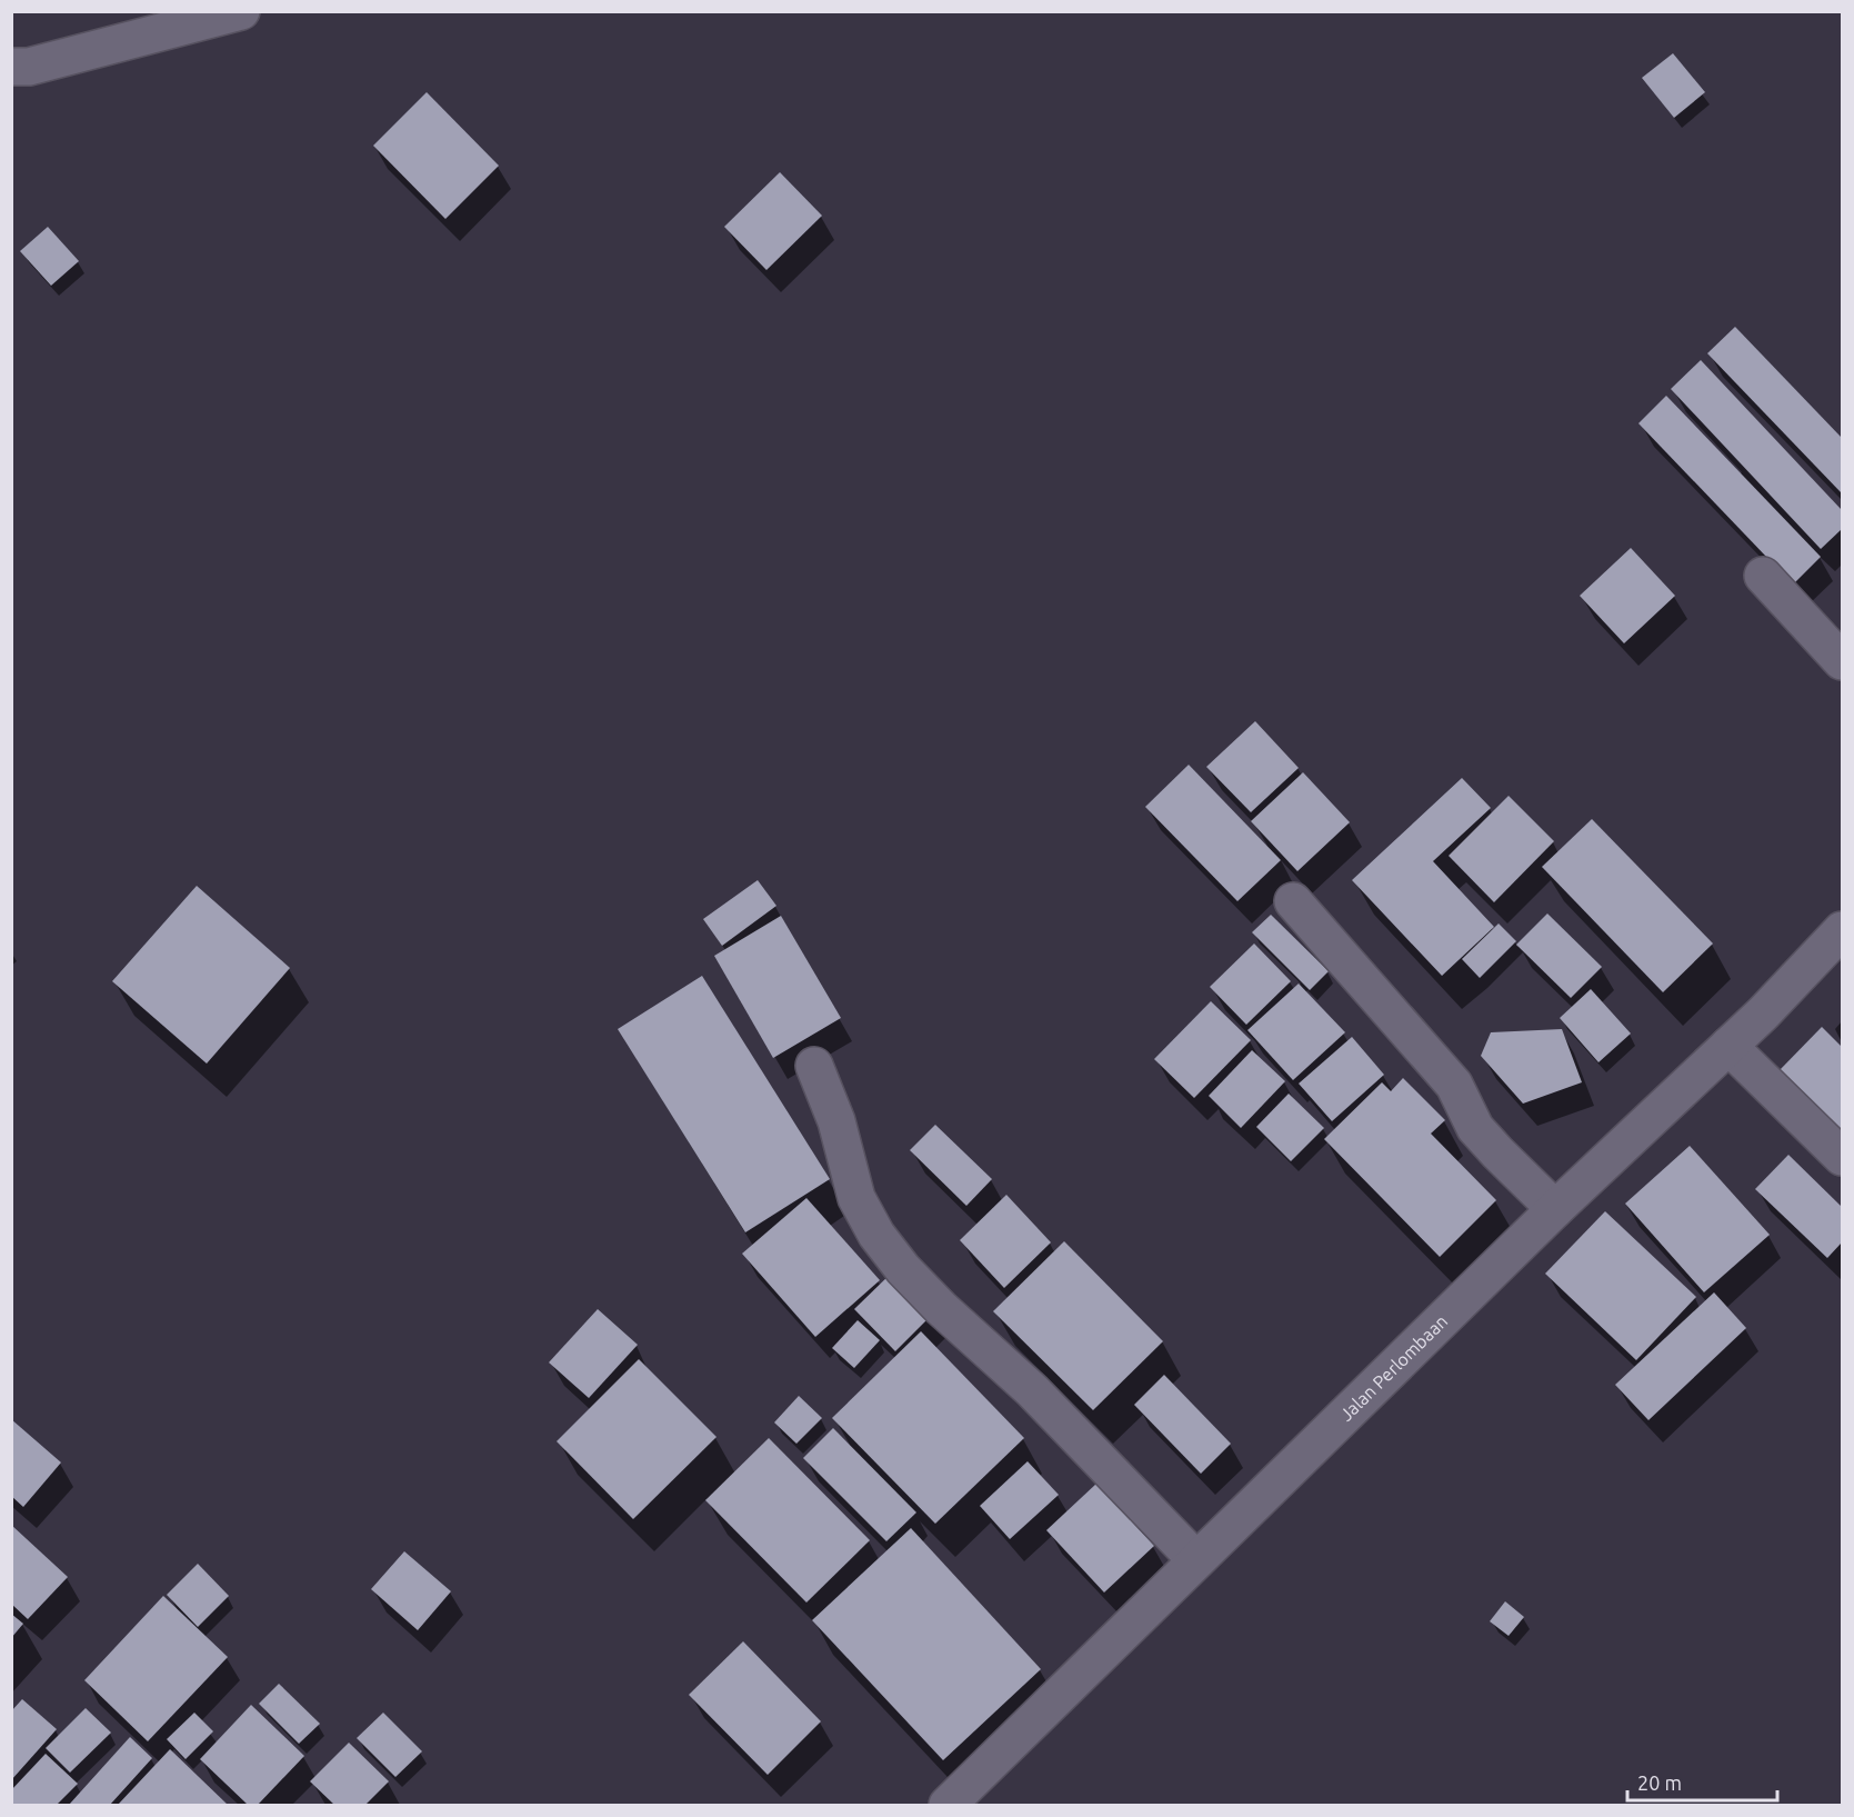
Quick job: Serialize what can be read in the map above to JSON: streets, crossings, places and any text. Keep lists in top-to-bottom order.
{
  "streets": {
    "street": ["Jalan Perlombaan"]
  },
  "scale_bar": "20 m"
}
